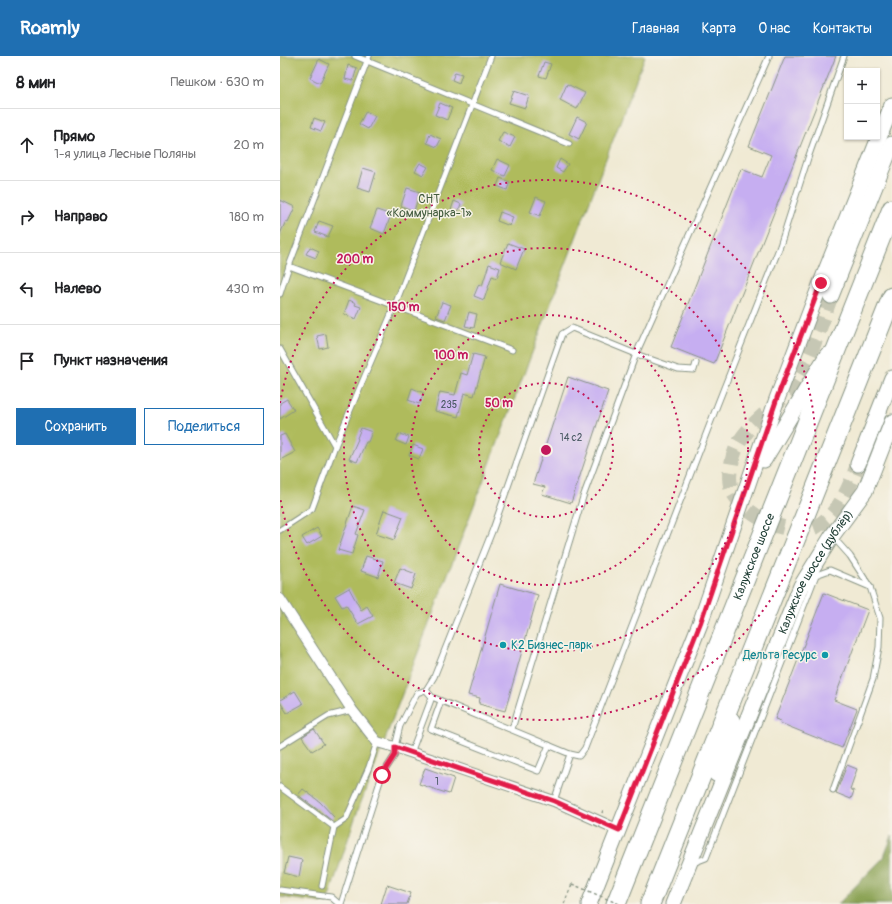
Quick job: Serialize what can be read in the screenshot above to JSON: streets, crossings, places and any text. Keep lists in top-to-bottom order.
{
  "streets": {
    "highway": ["Калужское шоссе"],
    "main road": ["Калужское шоссе (дублёр)"]
  },
  "parks": ["СНТ «Коммунарка-1»"],
  "places": ["К2 Бизнес-парк", "Дельта Ресурс"],
  "house_numbers": ["235", "14 с2", "1"],
  "page": {
    "header": "Roamly",
    "nav": [
      "Главная",
      "Карта",
      "О нас",
      "Контакты"
    ],
    "heading": ["8 мин", "Пешком · 630 m"],
    "map_buttons": ["+", "−"],
    "list": [
      ["Прямо", "1-я улица Лесные Поляны", "20 m"],
      ["Направо", "180 m"],
      ["Налево", "430 m"],
      "Пункт назначения"
    ],
    "buttons": ["Сохранить", "Поделиться"]
  },
  "rings": [
    "200 m",
    "150 m",
    "100 m",
    "50 m"
  ]
}
